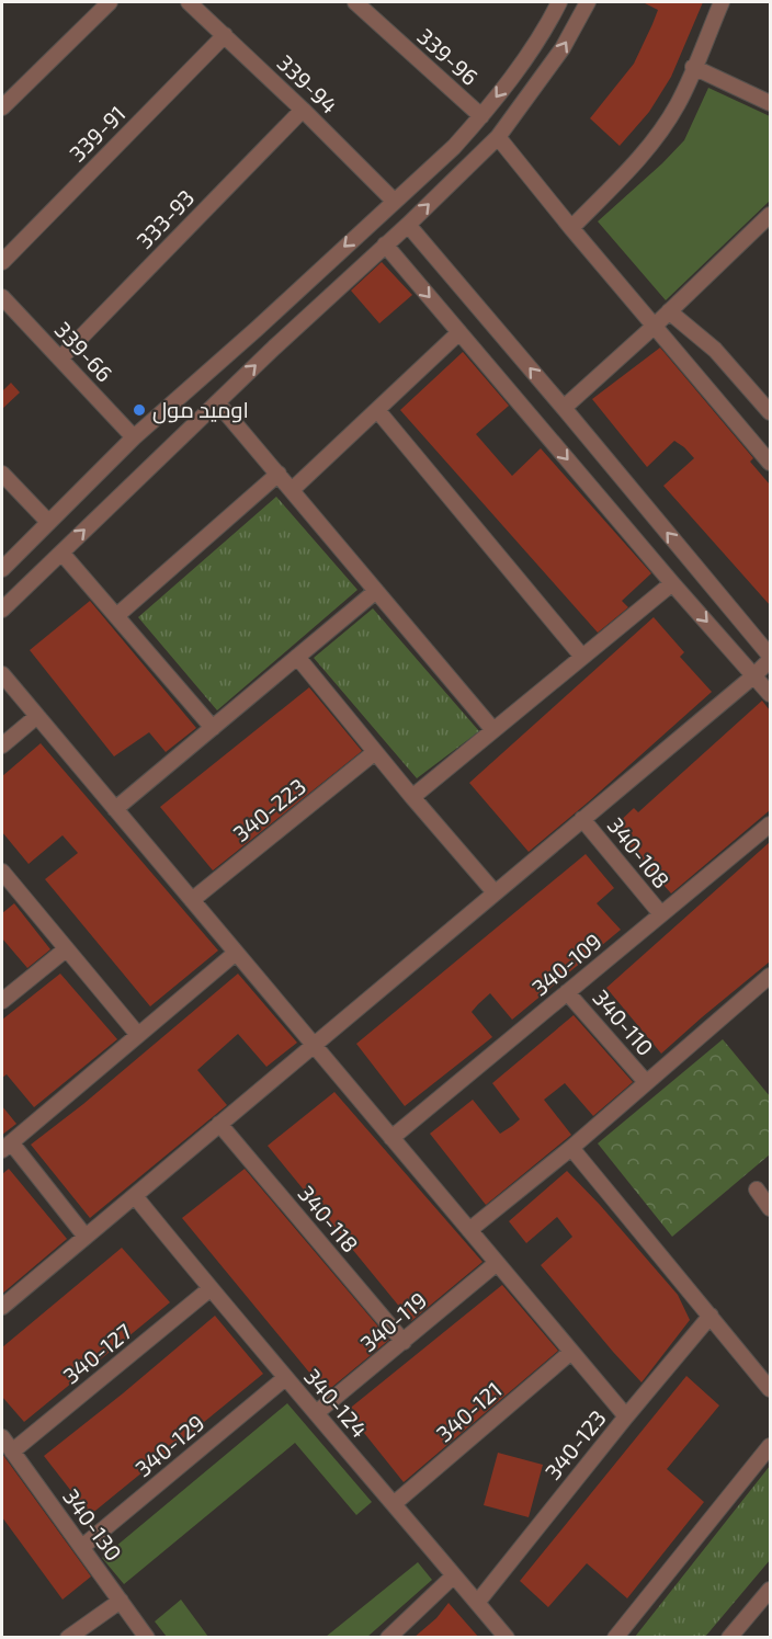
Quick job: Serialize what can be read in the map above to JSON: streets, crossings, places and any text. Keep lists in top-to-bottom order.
{
  "streets": {
    "street": [
      "339-96",
      "339-94",
      "339-91",
      "333-93",
      "339-66",
      "340-223",
      "340-108",
      "340-109",
      "340-110",
      "340-118",
      "340-119",
      "340-127",
      "340-124",
      "340-121",
      "340-123",
      "340-129",
      "340-130"
    ]
  },
  "crossings": [
    ["339-94", "339-91"],
    ["339-94", "333-93"],
    ["333-93", "339-66"],
    ["340-108", "340-109"],
    ["340-109", "340-110"],
    ["340-118", "340-119"],
    ["340-119", "340-124"],
    ["340-127", "340-124"],
    ["340-127", "340-130"],
    ["340-124", "340-121"],
    ["340-124", "340-123"],
    ["340-124", "340-129"],
    ["340-129", "340-130"]
  ],
  "places": ["اوميد مول"]
}
